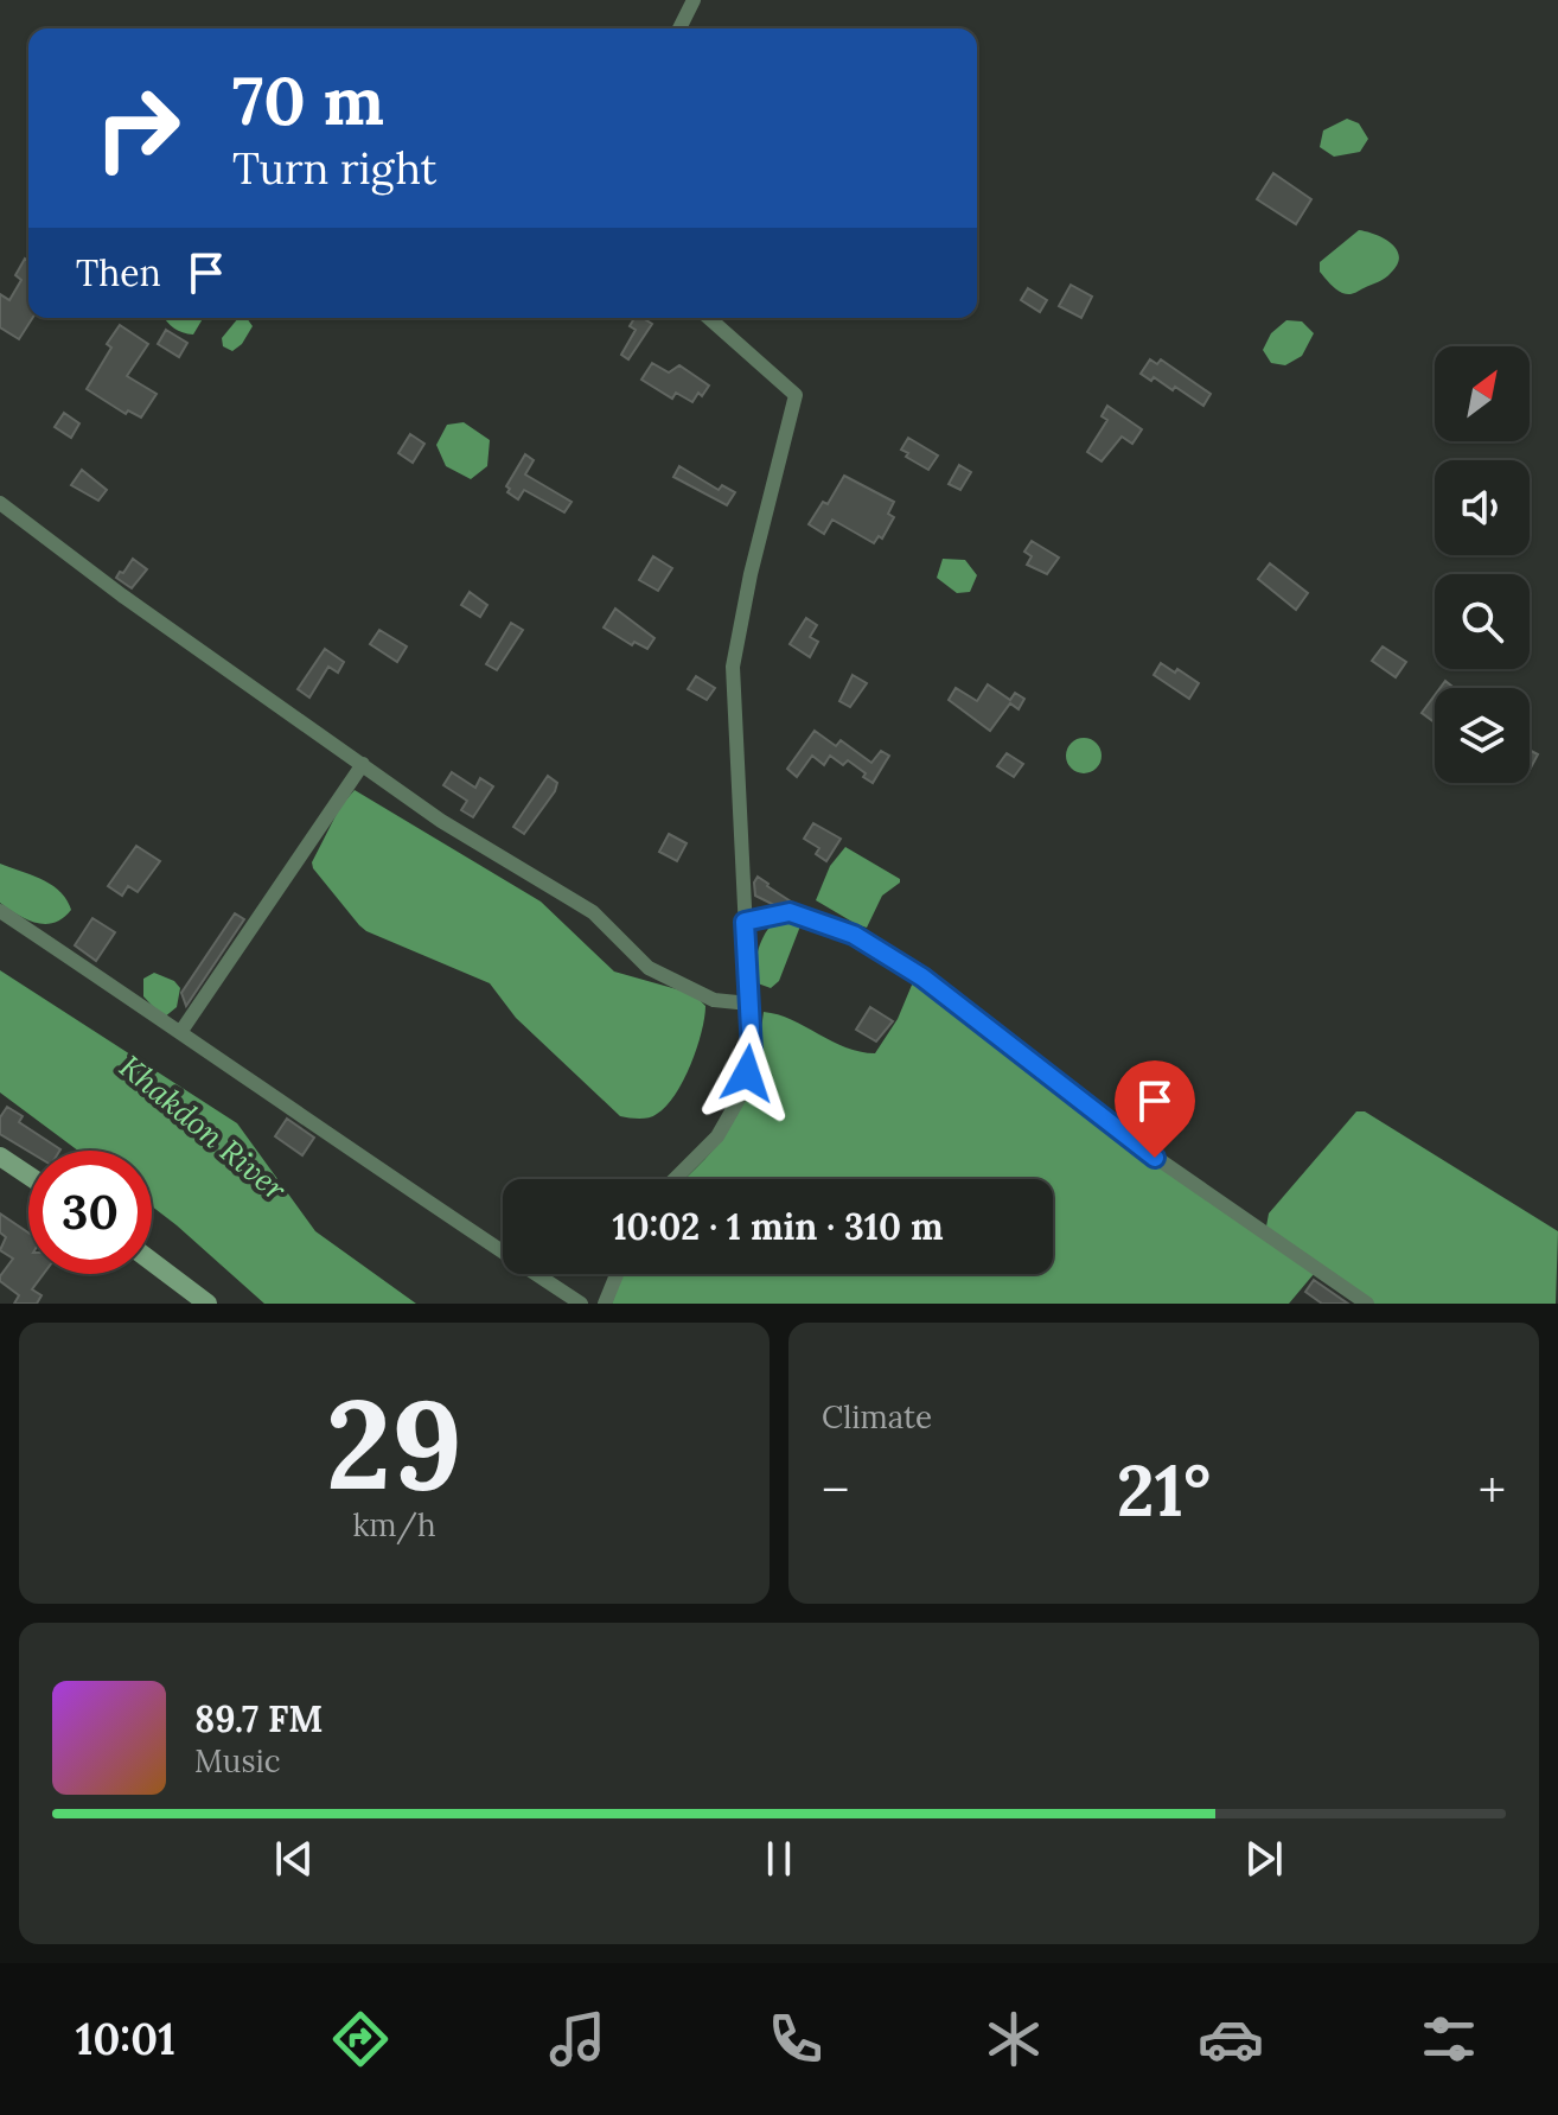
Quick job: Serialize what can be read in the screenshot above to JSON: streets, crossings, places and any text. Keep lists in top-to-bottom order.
{
  "water": ["Khakdon River"],
  "north": "top right",
  "page": {
    "turn": ["70 m", "Turn right"],
    "then": "Then",
    "limit": "30",
    "trip": "10:02 · 1 min · 310 m",
    "tile": [
      ["29", "km/h"],
      "Climate"
    ],
    "heat": ["−", "21°", "+"],
    "song": ["89.7 FM", "Music"],
    "tabs": "10:01"
  }
}
